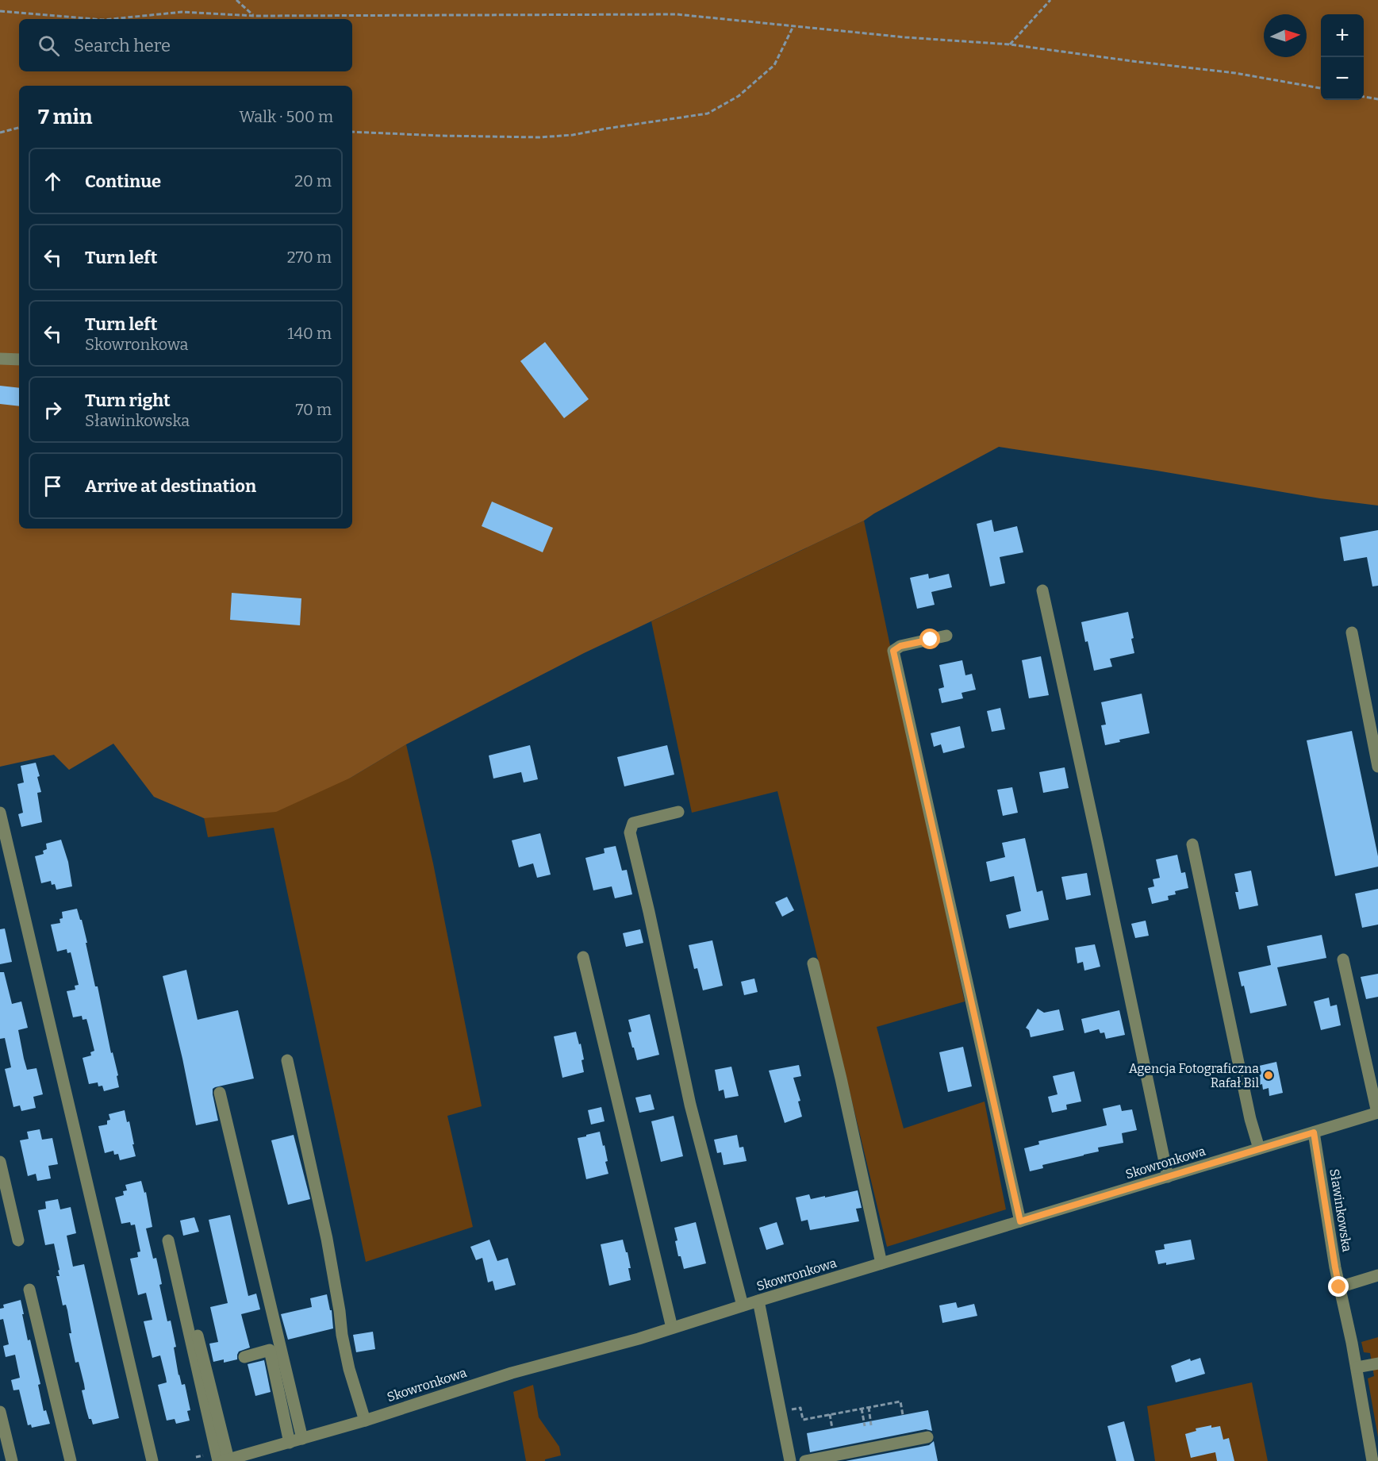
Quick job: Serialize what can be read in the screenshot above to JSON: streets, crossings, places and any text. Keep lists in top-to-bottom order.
{
  "streets": {
    "street": ["Skowronkowa", "Sławinkowska"]
  },
  "crossings": [
    ["Skowronkowa", "Sławinkowska"]
  ],
  "places": ["Agencja Fotograficzna Rafał Bil"],
  "north": "right",
  "page": {
    "map_buttons": ["+", "−"],
    "search": "Search here",
    "heading": ["7 min", "Walk · 500 m"],
    "list": [
      ["Continue", "20 m"],
      ["Turn left", "270 m"],
      ["Turn left", "Skowronkowa", "140 m"],
      ["Turn right", "Sławinkowska", "70 m"],
      "Arrive at destination"
    ]
  }
}
